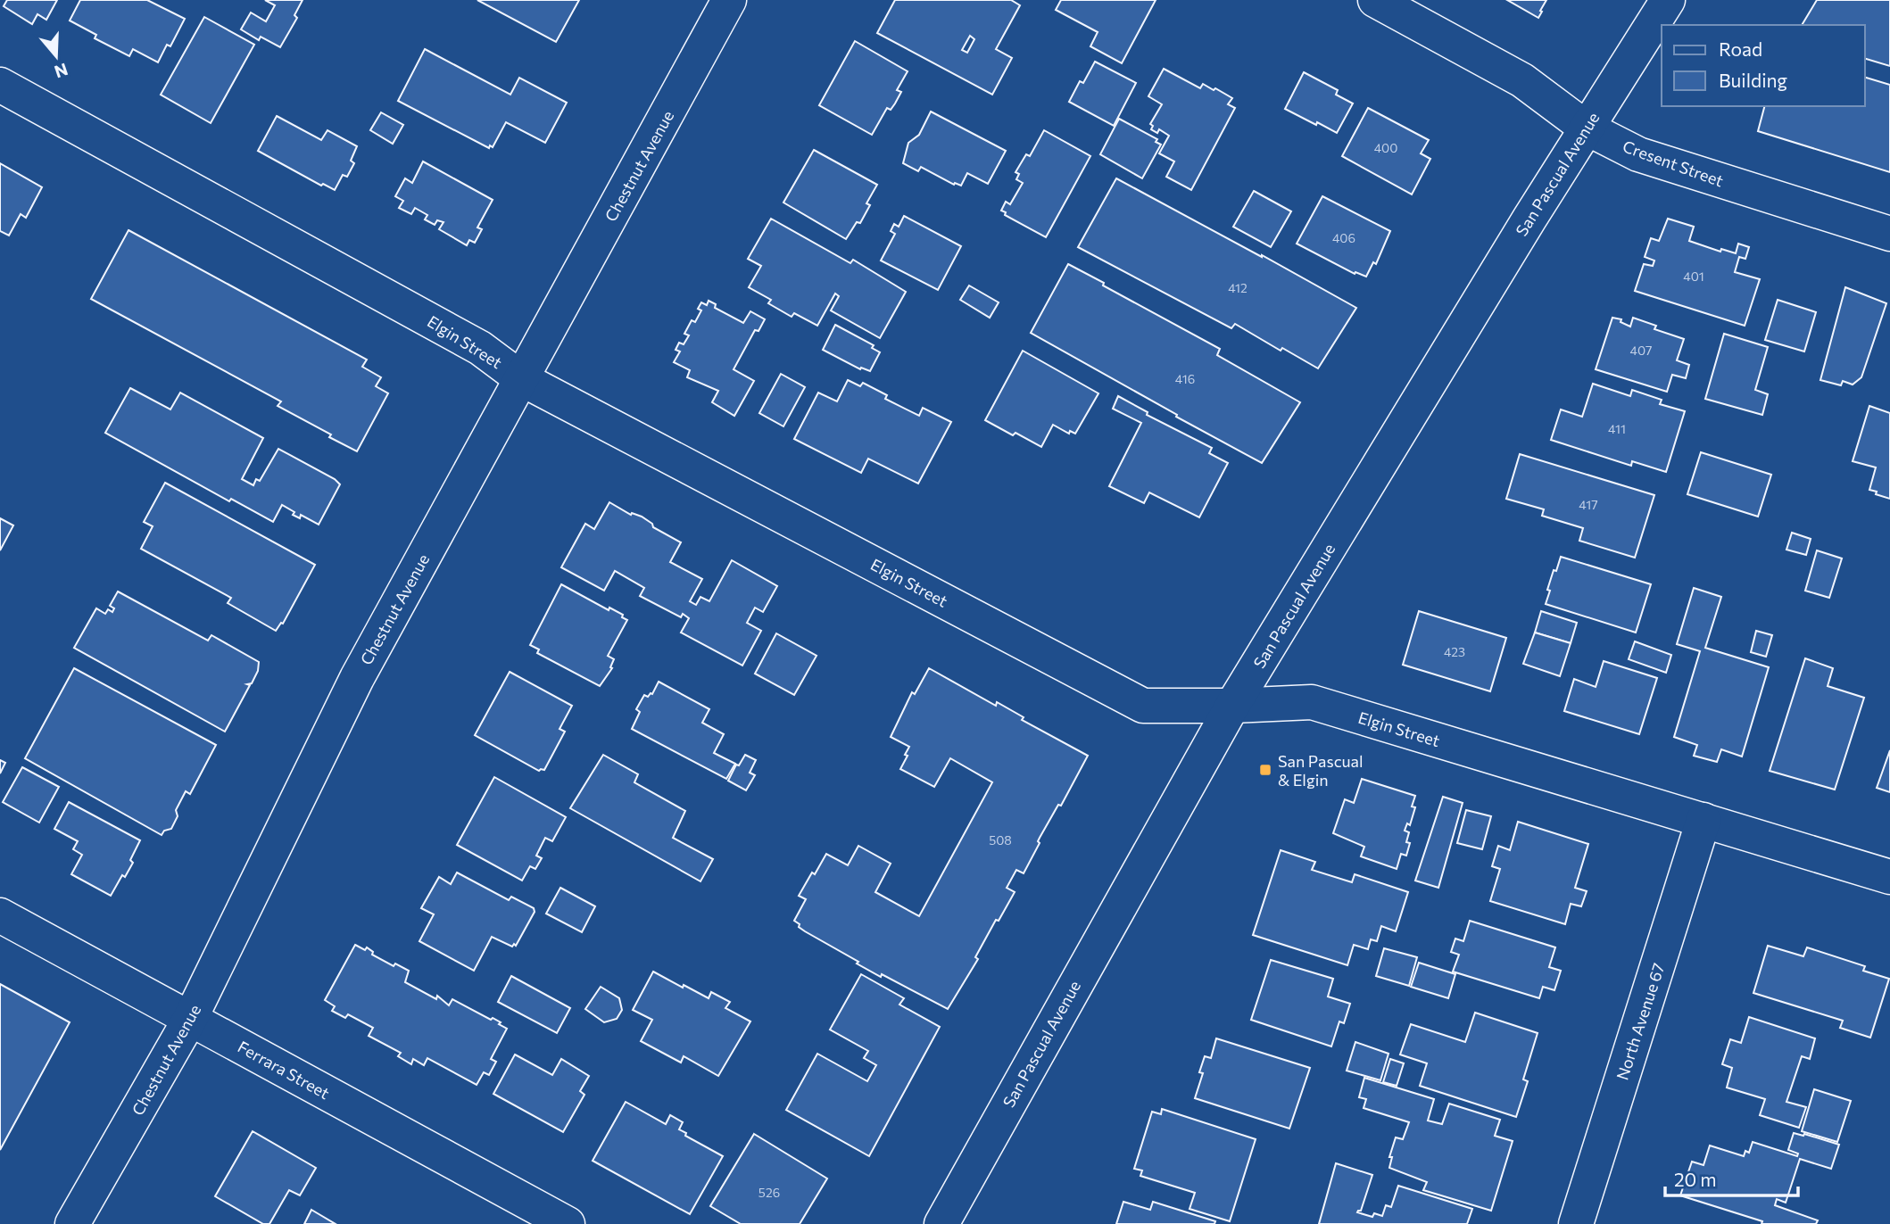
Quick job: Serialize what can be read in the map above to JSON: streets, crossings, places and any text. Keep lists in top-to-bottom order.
{
  "streets": {
    "street": [
      "Cresent Street",
      "Chestnut Avenue",
      "San Pascual Avenue",
      "Elgin Street",
      "North Avenue 67",
      "Ferrara Street"
    ]
  },
  "crossings": [
    ["Cresent Street", "San Pascual Avenue"],
    ["Chestnut Avenue", "Elgin Street"],
    ["Chestnut Avenue", "Ferrara Street"],
    ["San Pascual Avenue", "Elgin Street"],
    ["Elgin Street", "North Avenue 67"]
  ],
  "places": {
    "transit": ["San Pascual & Elgin"]
  },
  "house_numbers": [
    "400",
    "406",
    "401",
    "412",
    "407",
    "416",
    "411",
    "417",
    "423",
    "508",
    "526"
  ],
  "legend": ["Road", "Building"],
  "scale_bar": "20 m",
  "north": "bottom"
}
